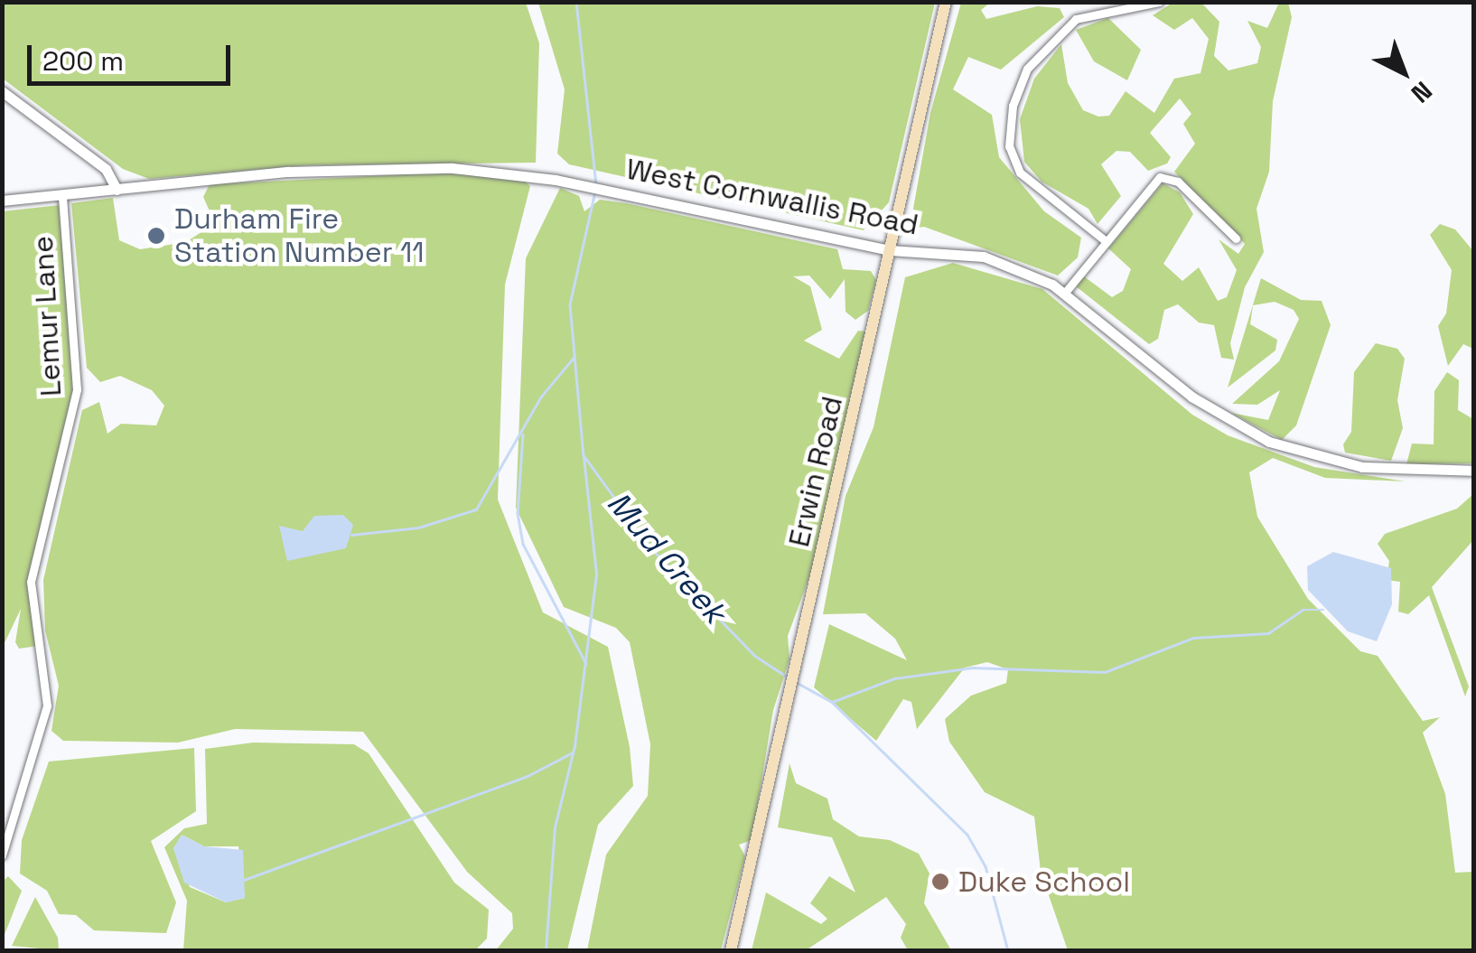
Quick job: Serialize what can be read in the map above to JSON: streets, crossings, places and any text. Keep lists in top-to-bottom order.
{
  "streets": {
    "main road": ["Erwin Road"],
    "street": ["West Cornwallis Road", "Lemur Lane"]
  },
  "crossings": [
    ["West Cornwallis Road", "Lemur Lane"],
    ["West Cornwallis Road", "Erwin Road"]
  ],
  "water": ["Mud Creek"],
  "places": ["Durham Fire Station Number 11", "Duke School"],
  "scale_bar": "200 m",
  "north": "bottom right"
}
